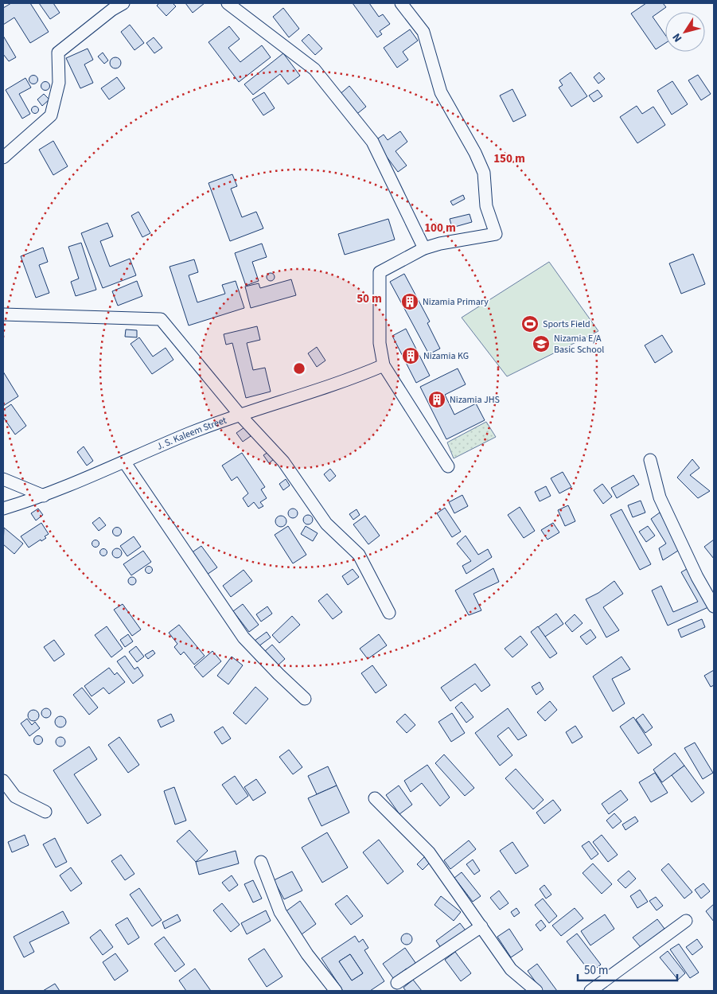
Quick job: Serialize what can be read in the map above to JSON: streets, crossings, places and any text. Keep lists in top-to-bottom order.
{
  "streets": {
    "street": ["J. S. Kaleem Street"]
  },
  "places": {
    "building": ["Nizamia Primary", "Nizamia KG", "Nizamia JHS"],
    "sports": ["Sports Field"],
    "school or university": ["Nizamia E/A Basic School"]
  },
  "scale_bar": "50 m",
  "north": "bottom left",
  "rings": ["150 m", "100 m", "50 m"]
}
